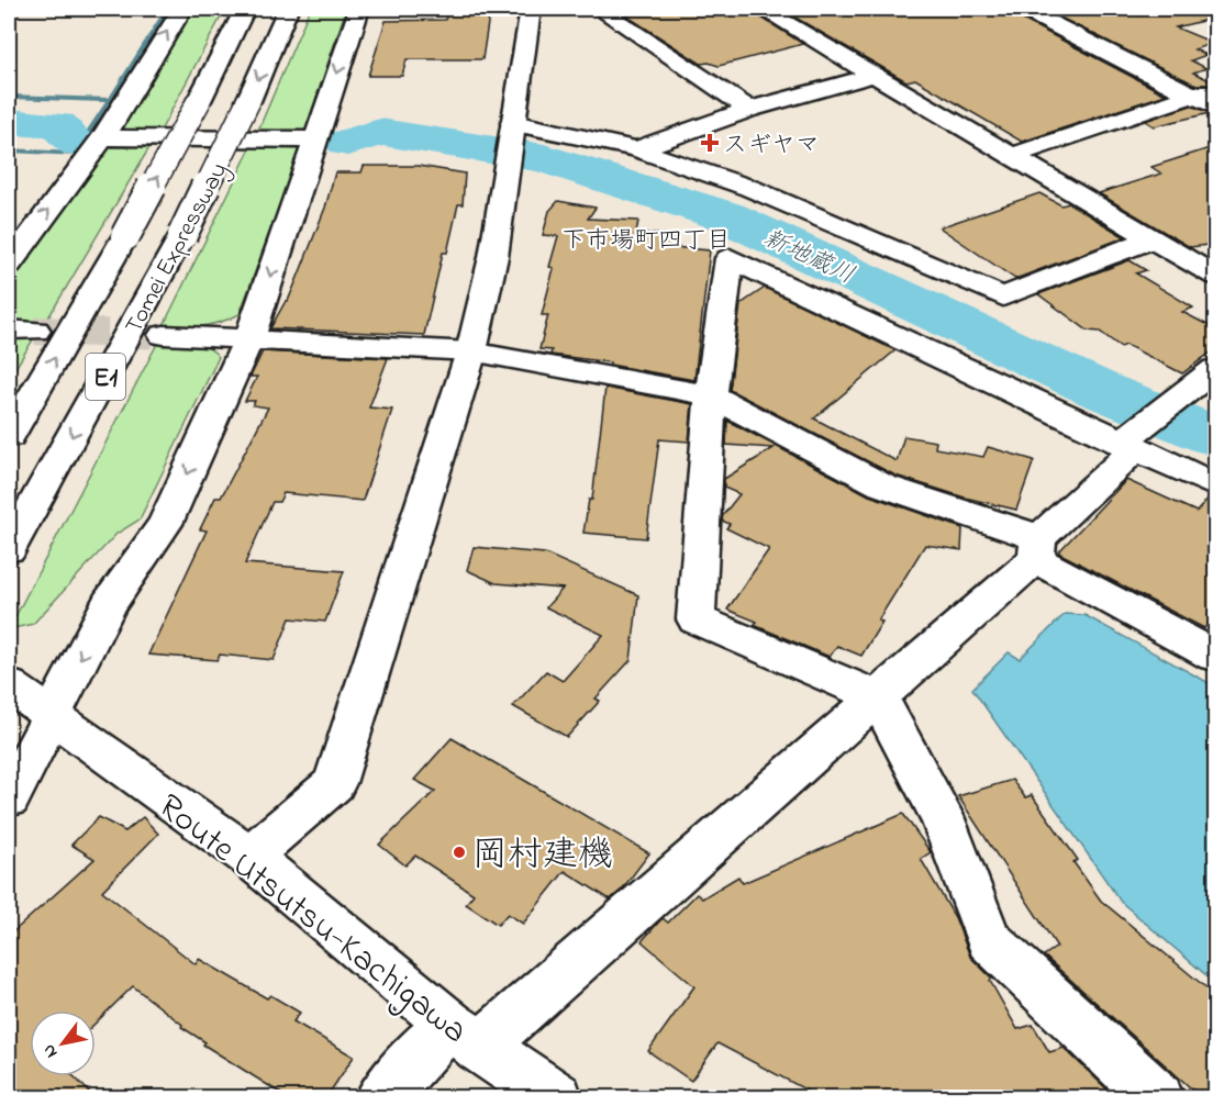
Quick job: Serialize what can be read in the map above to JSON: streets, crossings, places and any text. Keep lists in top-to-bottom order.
{
  "streets": {
    "main road": ["Tomei Expressway", "E1", "Route Utsutsu-Kachigawa"]
  },
  "districts": ["下市場町四丁目"],
  "water": ["新地蔵川"],
  "places": {
    "health": ["スギヤマ"],
    "other": ["岡村建機"]
  },
  "north": "bottom left"
}
